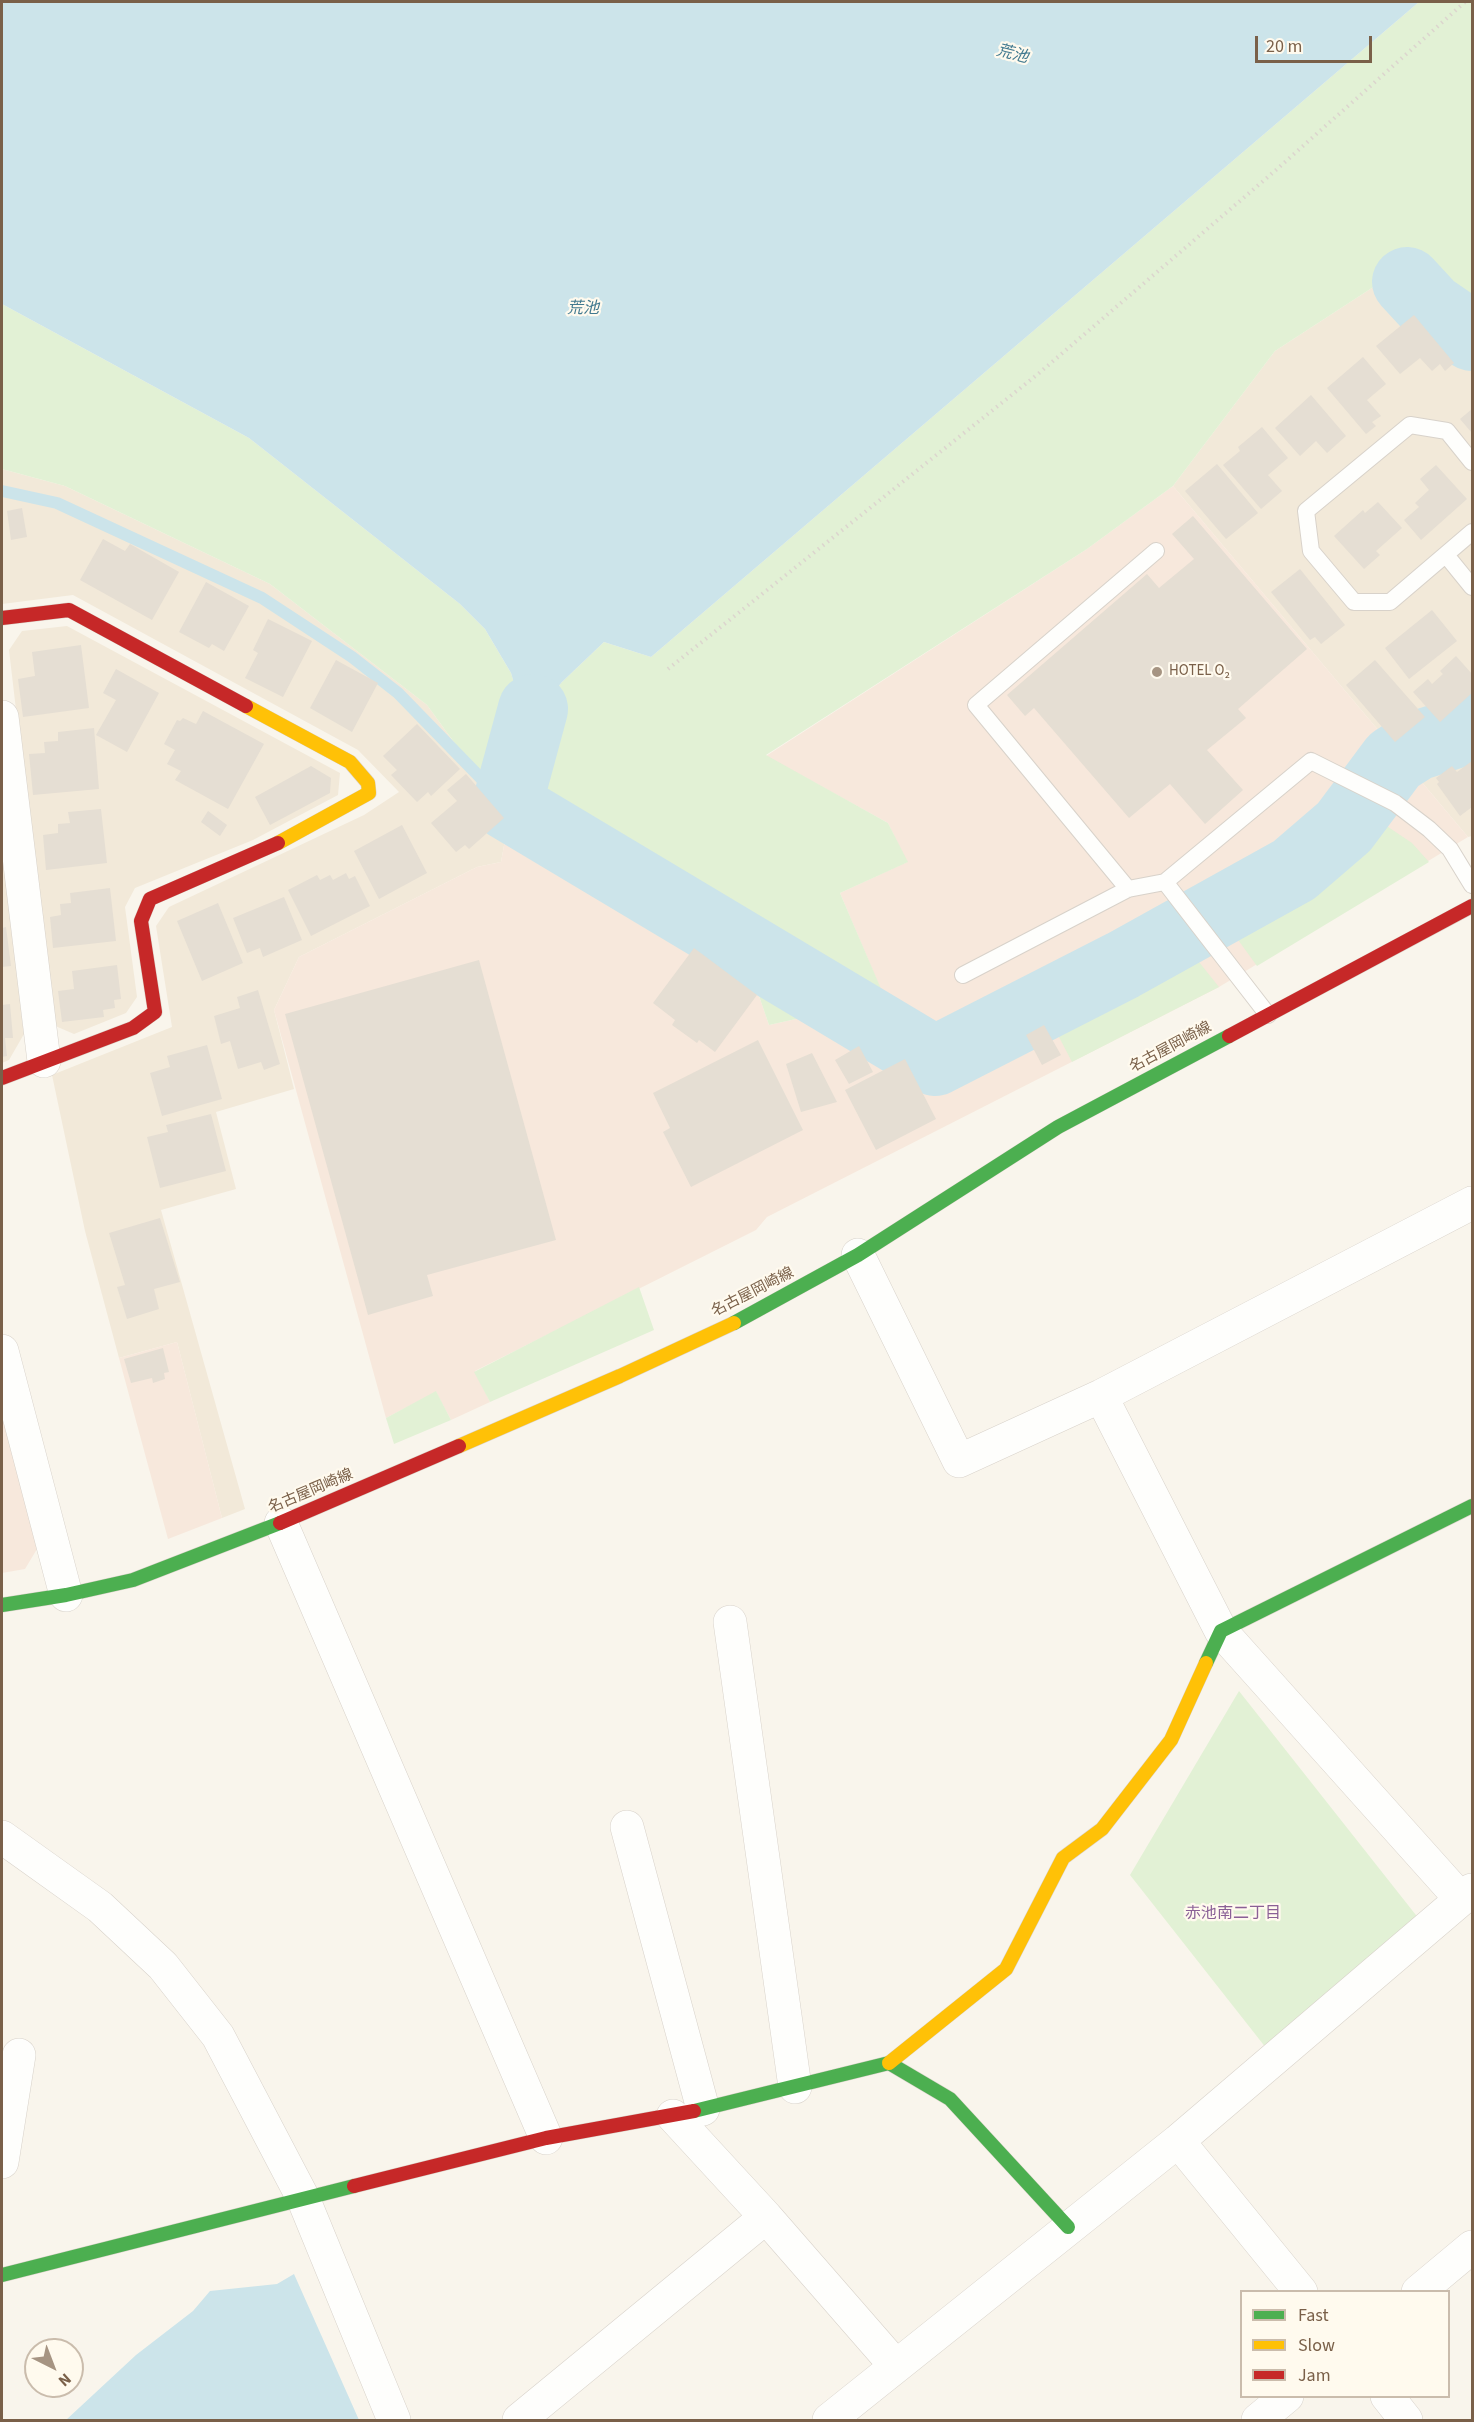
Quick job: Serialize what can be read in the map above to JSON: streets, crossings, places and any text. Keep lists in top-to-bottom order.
{
  "streets": {
    "street": ["名古屋岡崎線"]
  },
  "districts": ["赤池南二丁目"],
  "water": ["荒池"],
  "places": ["HOTEL O₂"],
  "legend": ["Fast", "Slow", "Jam"],
  "scale_bar": "20 m",
  "north": "bottom right"
}
